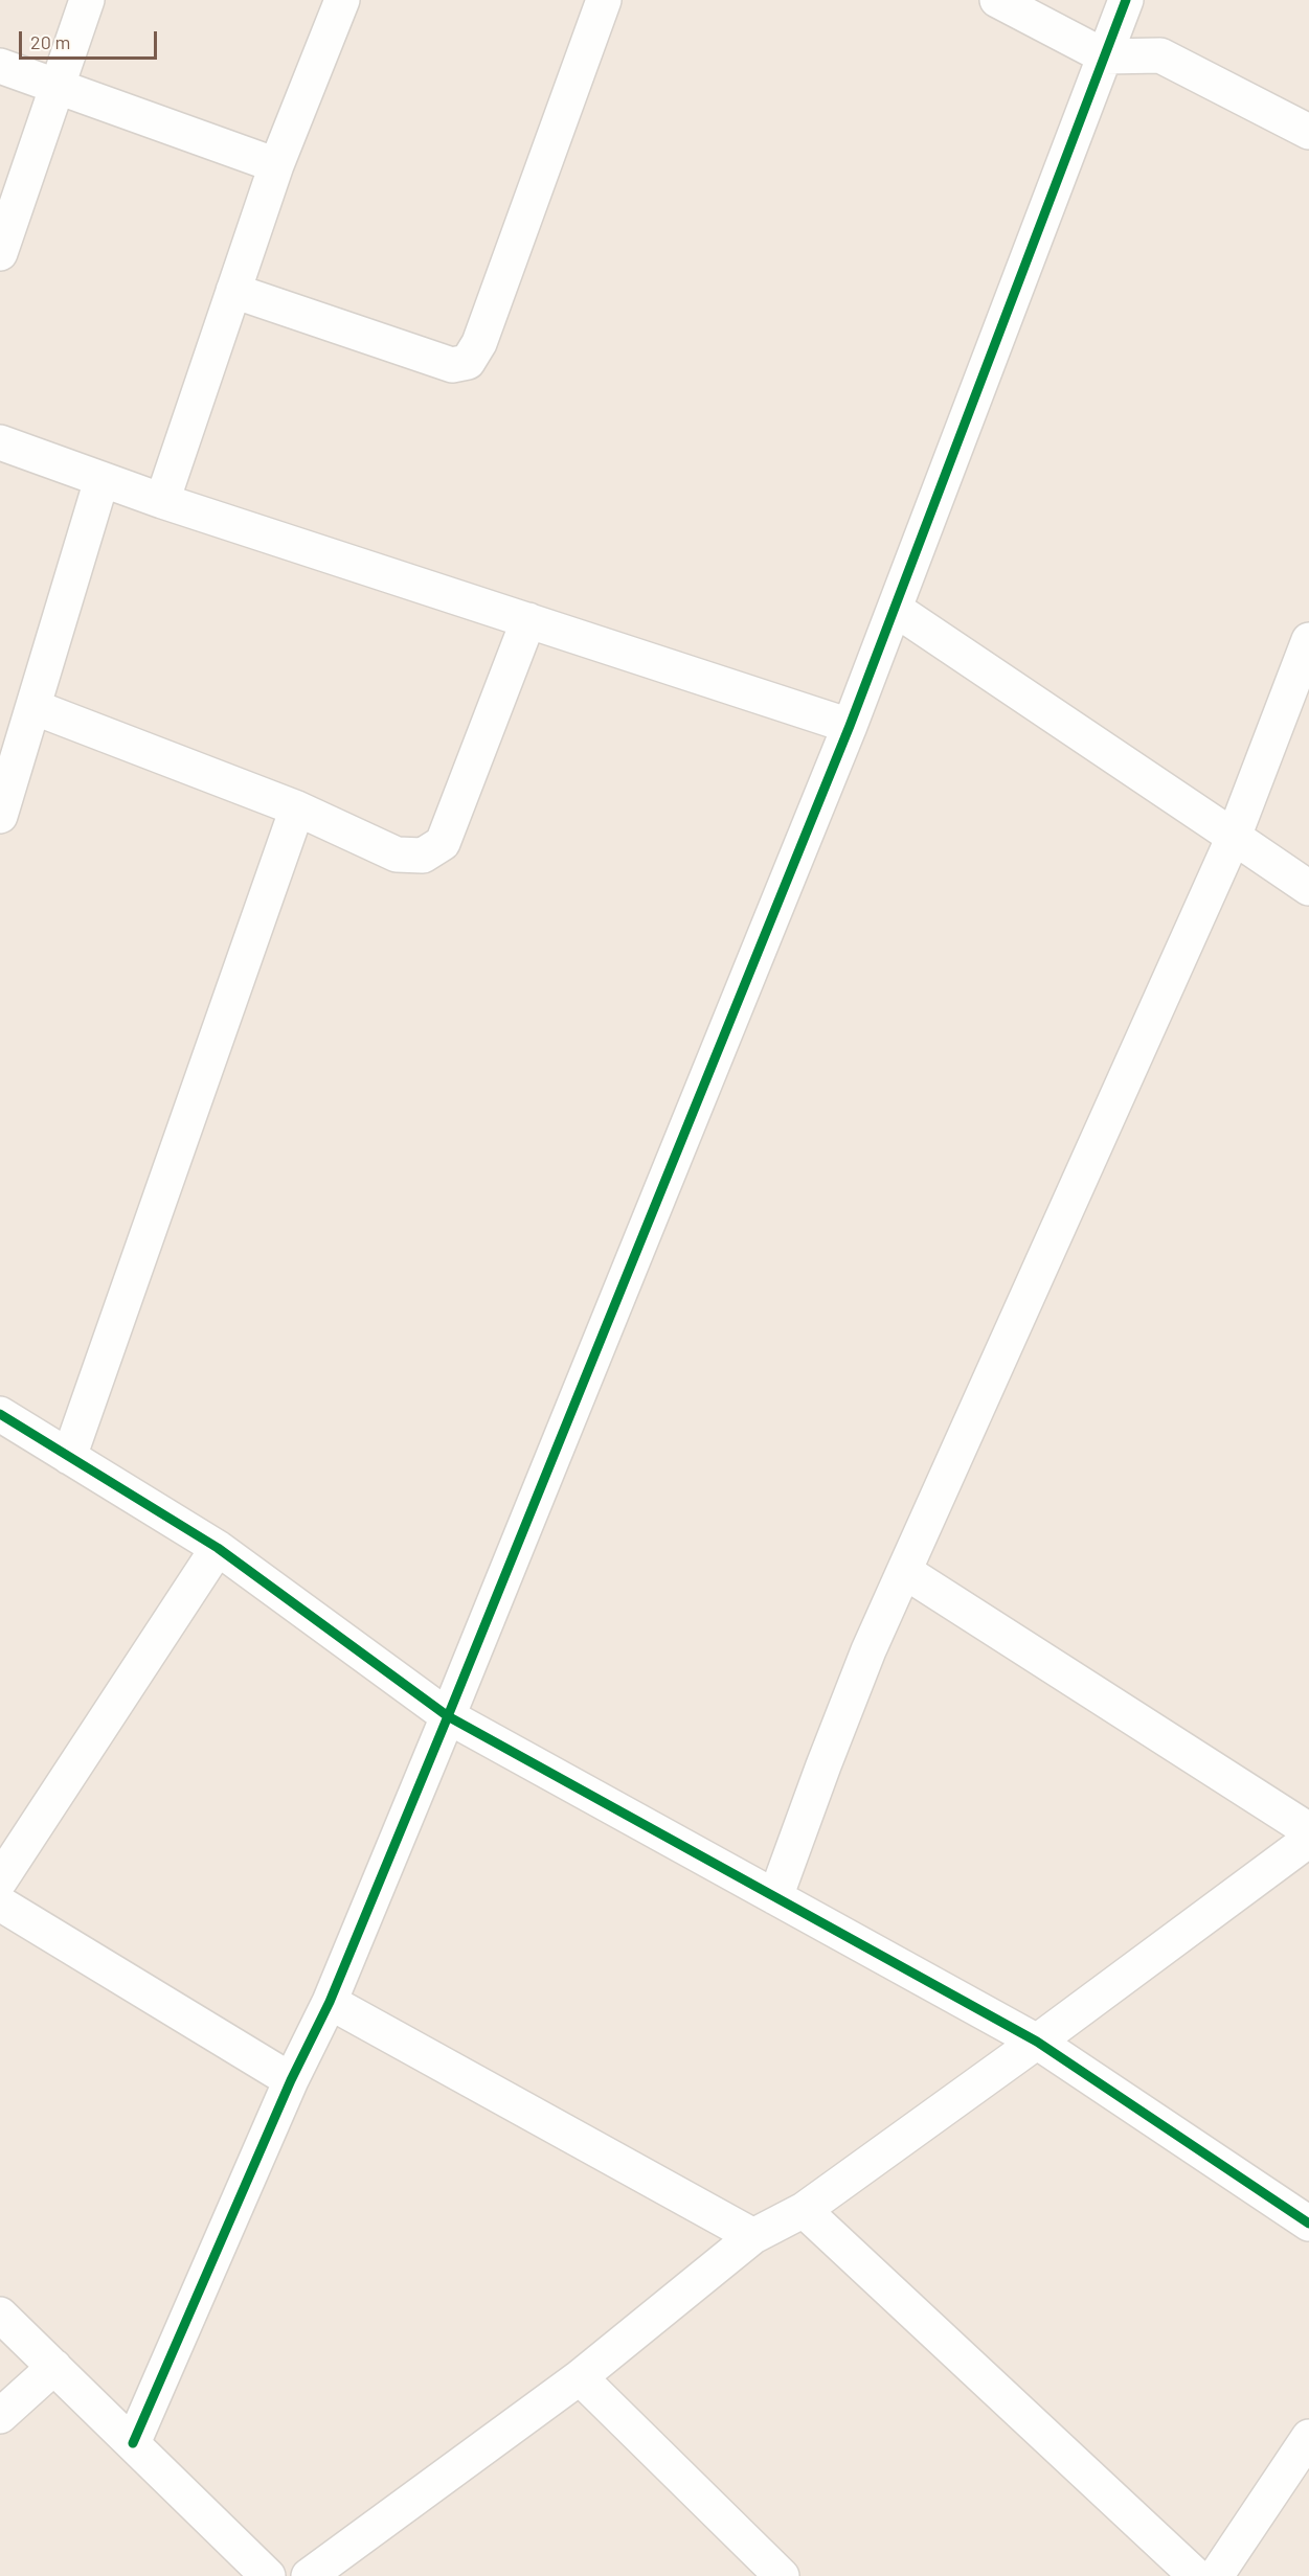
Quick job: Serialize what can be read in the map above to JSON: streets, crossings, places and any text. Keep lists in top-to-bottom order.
{
  "scale_bar": "20 m"
}
